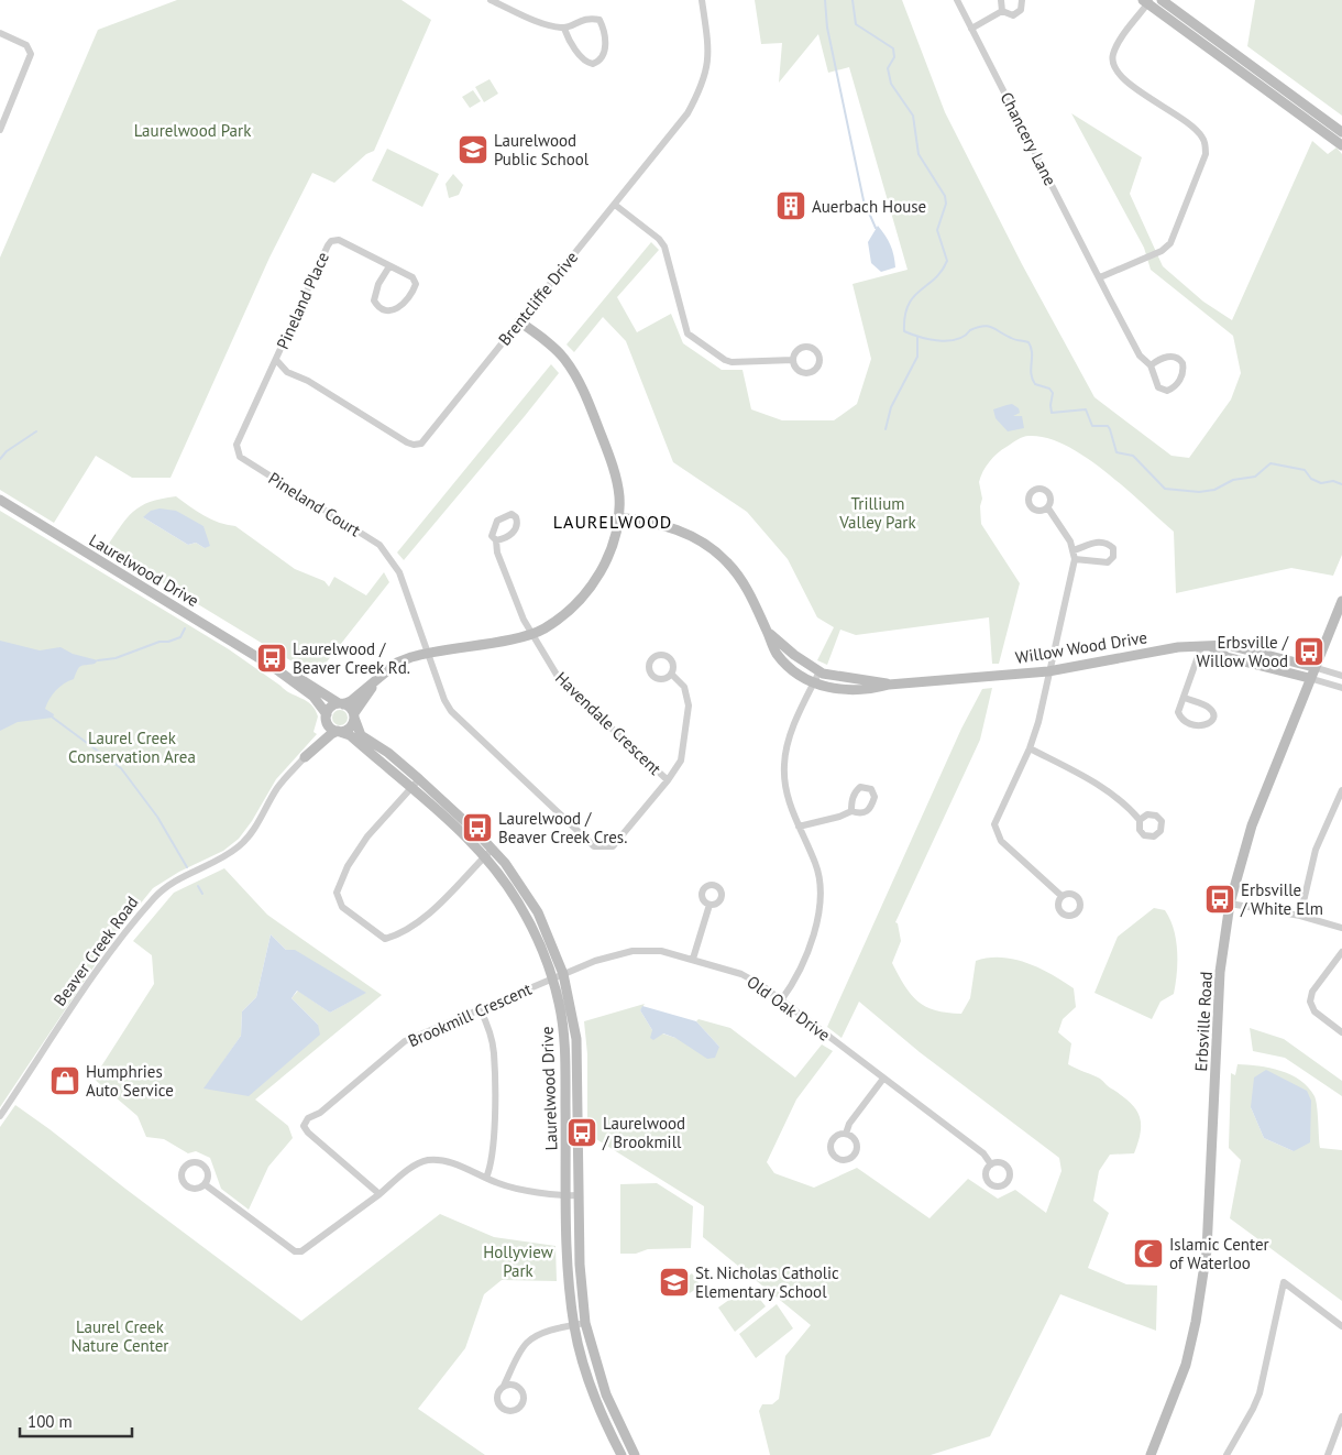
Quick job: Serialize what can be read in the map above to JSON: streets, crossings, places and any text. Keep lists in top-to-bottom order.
{
  "streets": {
    "street": [
      "Chancery Lane",
      "Brentcliffe Drive",
      "Pineland Place",
      "Pineland Court",
      "Laurelwood Drive",
      "Willow Wood Drive",
      "Havendale Crescent",
      "Beaver Creek Road",
      "Old Oak Drive",
      "Brookmill Crescent",
      "Erbsville Road"
    ]
  },
  "crossings": [
    ["Brentcliffe Drive", "Pineland Place"],
    ["Brentcliffe Drive", "Pineland Court"],
    ["Pineland Place", "Pineland Court"],
    ["Pineland Court", "Havendale Crescent"],
    ["Laurelwood Drive", "Beaver Creek Road"],
    ["Laurelwood Drive", "Old Oak Drive"],
    ["Laurelwood Drive", "Brookmill Crescent"],
    ["Willow Wood Drive", "Erbsville Road"],
    ["Old Oak Drive", "Brookmill Crescent"]
  ],
  "districts": ["LAURELWOOD"],
  "parks": [
    "Laurelwood Park",
    "Trillium Valley Park",
    "Laurel Creek Conservation Area",
    "Hollyview Park",
    "Laurel Creek Nature Center"
  ],
  "places": {
    "school or university": ["Laurelwood Public School", "St. Nicholas Catholic Elementary School"],
    "building": ["Auerbach House"],
    "bus stop": [
      "Erbsville / Willow Wood",
      "Laurelwood / Beaver Creek Rd.",
      "Laurelwood / Beaver Creek Cres.",
      "Erbsville / White Elm",
      "Laurelwood / Brookmill"
    ],
    "shop": ["Humphries Auto Service"],
    "mosque": ["Islamic Center of Waterloo"]
  },
  "scale_bar": "100 m"
}
